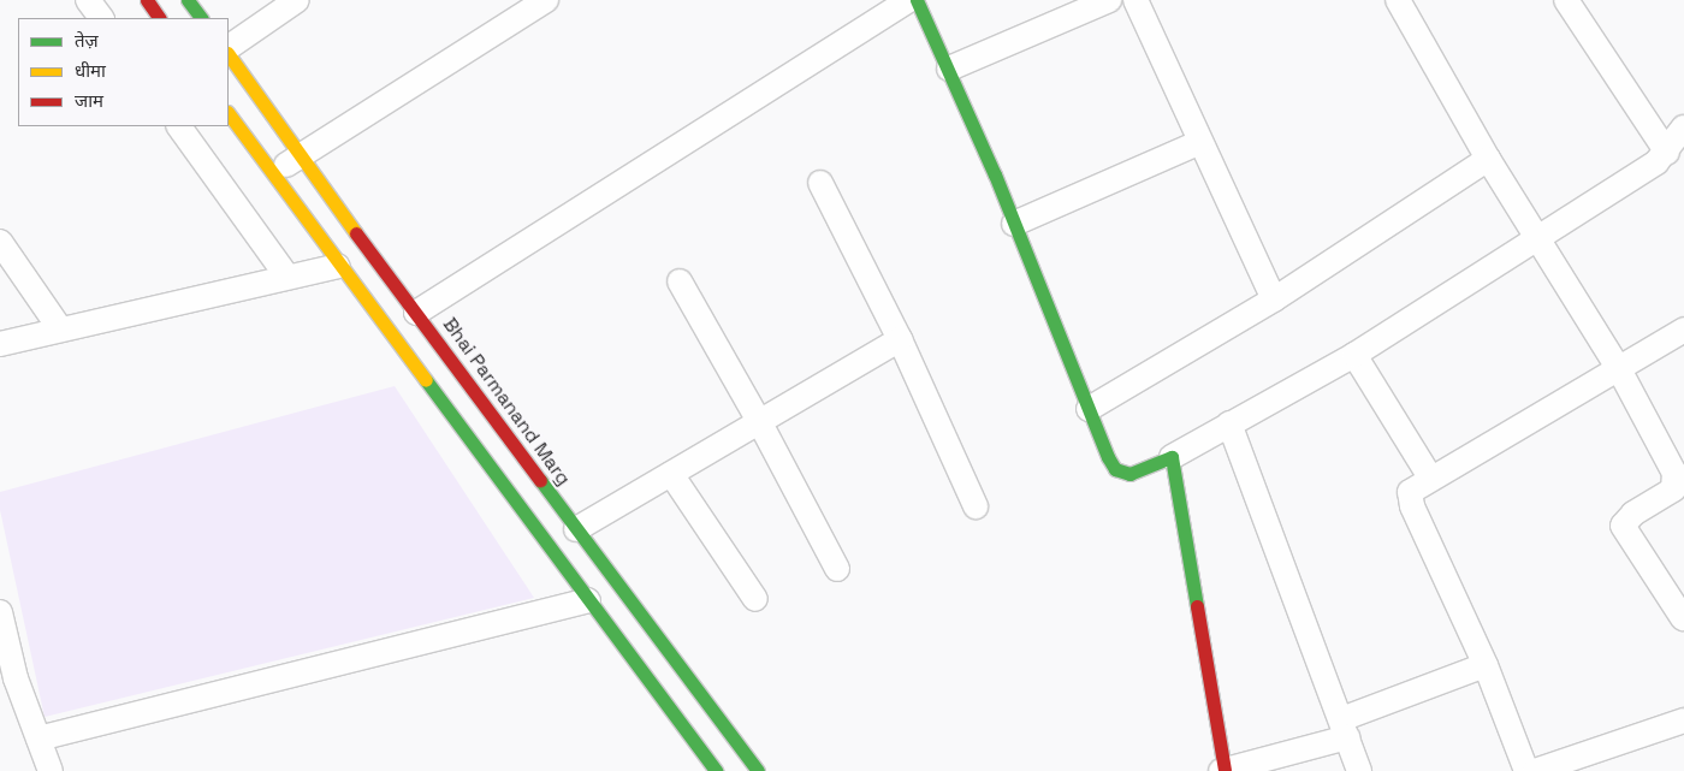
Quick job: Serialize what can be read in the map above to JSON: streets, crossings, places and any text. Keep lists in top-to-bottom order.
{
  "streets": {
    "street": ["Bhai Parmanand Marg"]
  },
  "legend": ["तेज़", "धीमा", "जाम"]
}
